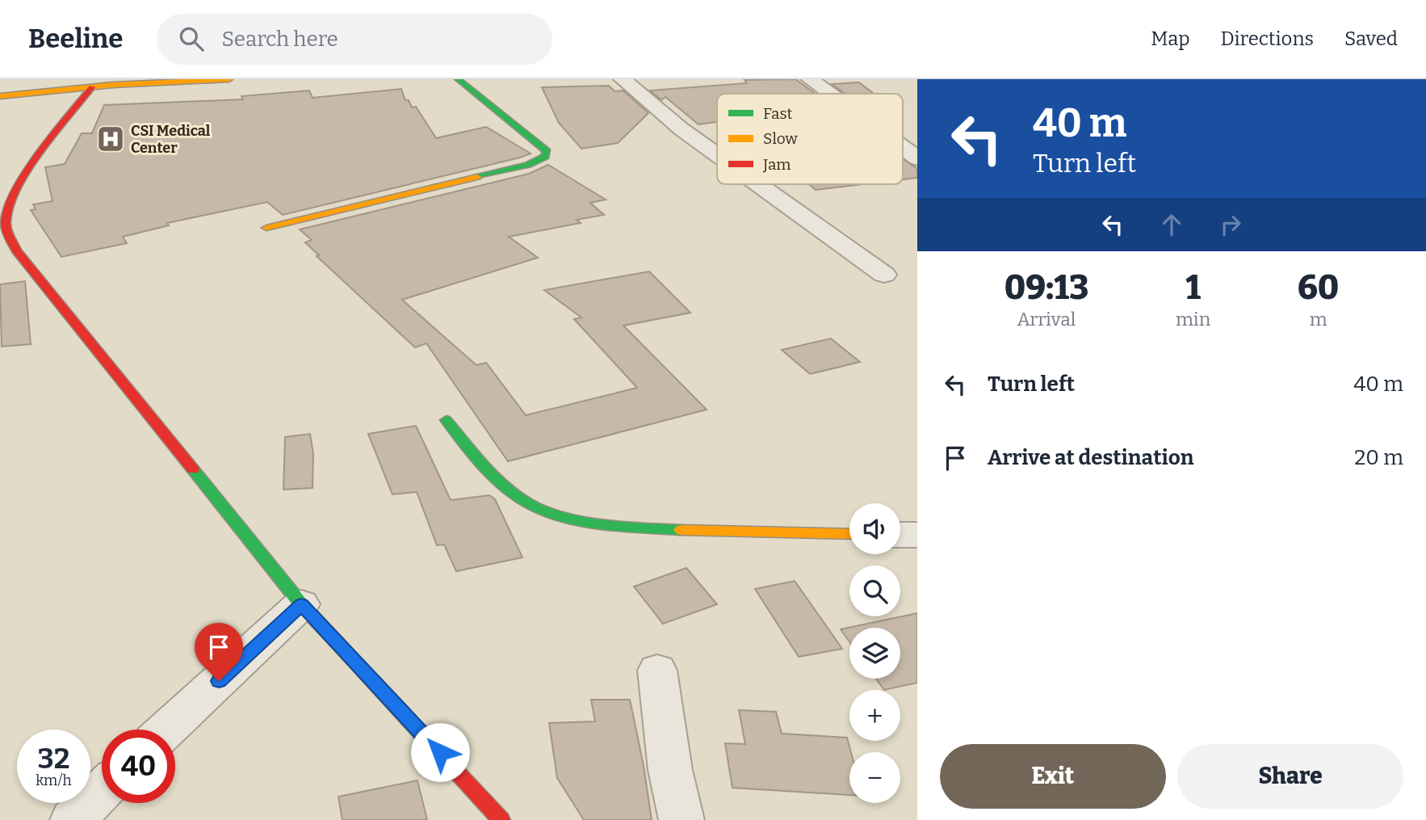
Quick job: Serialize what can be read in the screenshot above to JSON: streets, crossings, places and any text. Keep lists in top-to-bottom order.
{
  "places": {
    "hospital": ["CSI Medical Center"]
  },
  "legend": ["Fast", "Slow", "Jam"],
  "page": {
    "header": "Beeline",
    "search": "Search here",
    "nav": ["Map", "Directions", "Saved"],
    "turn": ["40 m", "Turn left"],
    "eta": [
      "09:13",
      "Arrival",
      "1",
      "min",
      "60",
      "m"
    ],
    "list": [
      {
        "name": "Turn left",
        "value": "40 m"
      },
      {
        "name": "Arrive at destination",
        "value": "20 m"
      }
    ],
    "map_buttons": ["+", "−"],
    "speed": "32 km/h",
    "limit": "40",
    "buttons": ["Exit", "Share"]
  }
}
